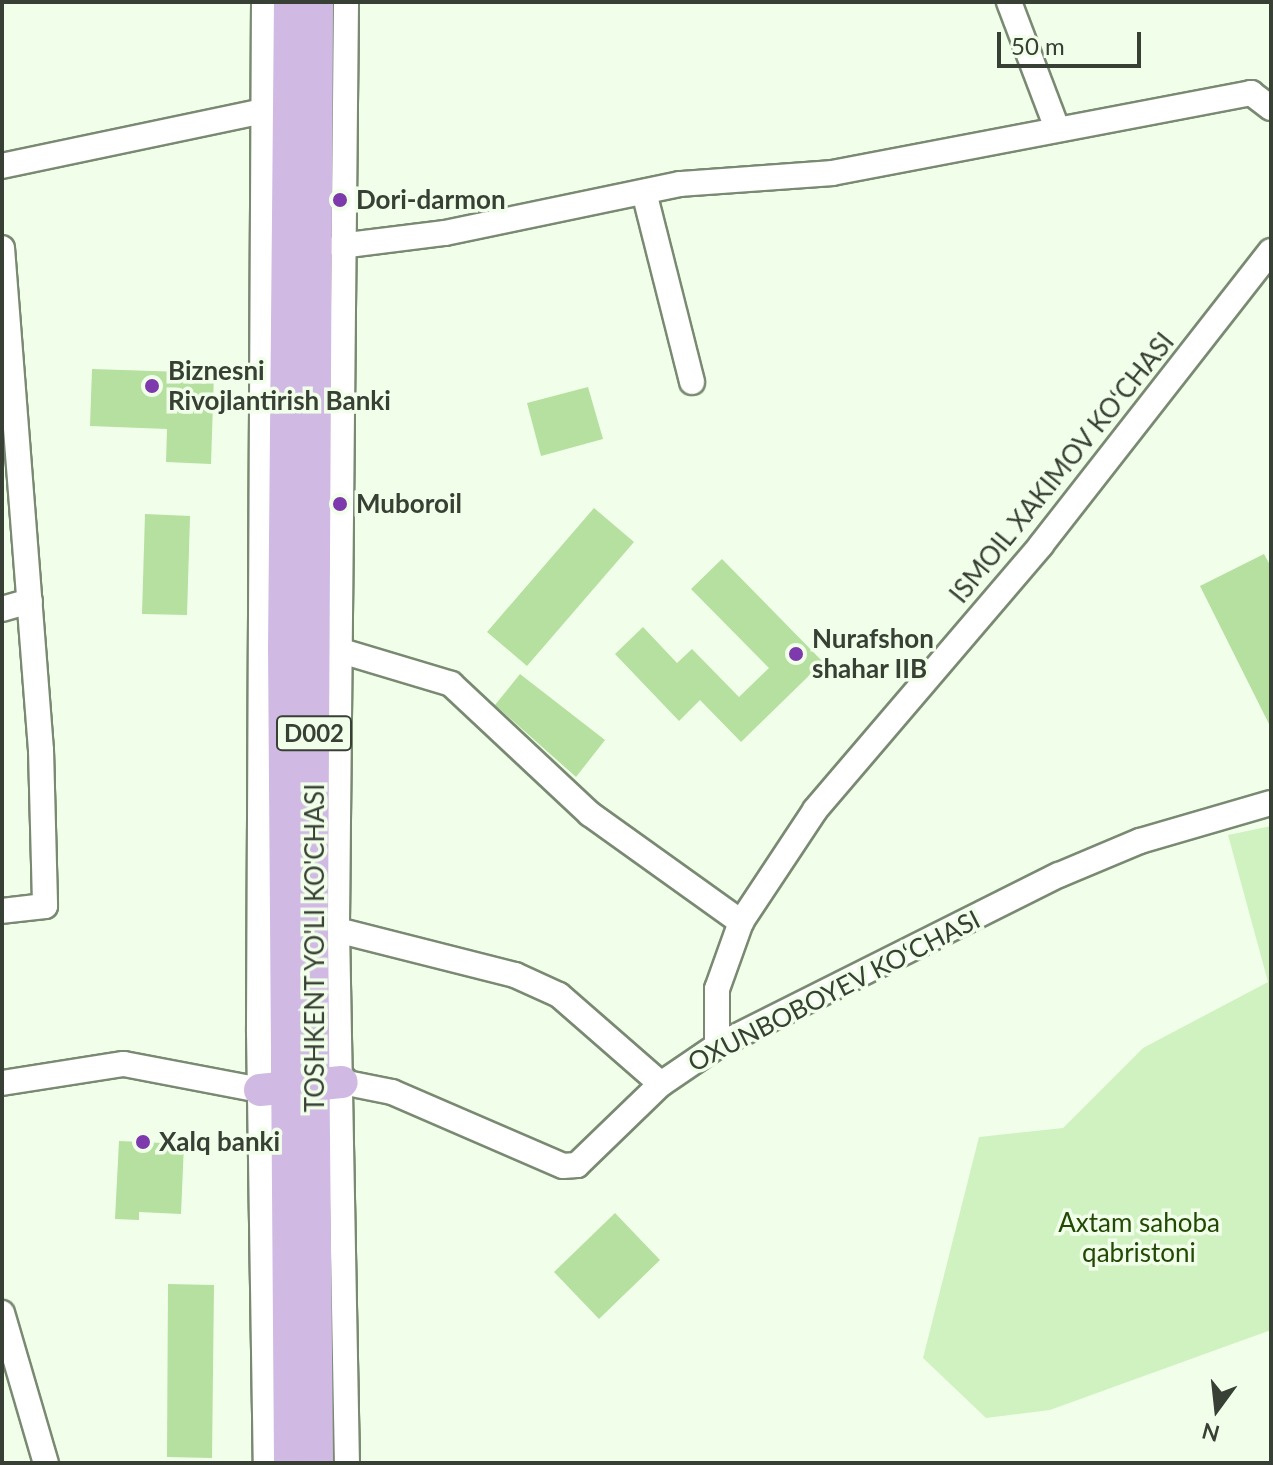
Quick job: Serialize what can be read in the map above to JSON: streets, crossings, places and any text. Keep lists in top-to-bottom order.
{
  "streets": {
    "main road": ["D002", "TOSHKENT YO'LI KO'CHASI"],
    "street": ["ISMOIL XAKIMOV KO‘CHASI", "OXUNBOBOYEV KO‘CHASI"]
  },
  "crossings": [
    ["ISMOIL XAKIMOV KO‘CHASI", "OXUNBOBOYEV KO‘CHASI"],
    ["TOSHKENT YO'LI KO'CHASI", "OXUNBOBOYEV KO‘CHASI"]
  ],
  "parks": ["Axtam sahoba qabristoni"],
  "places": [
    "Dori-darmon",
    "Biznesni Rivojlantirish Banki",
    "Muboroil",
    "Nurafshon shahar IIB",
    "Xalq banki"
  ],
  "scale_bar": "50 m",
  "north": "bottom"
}
